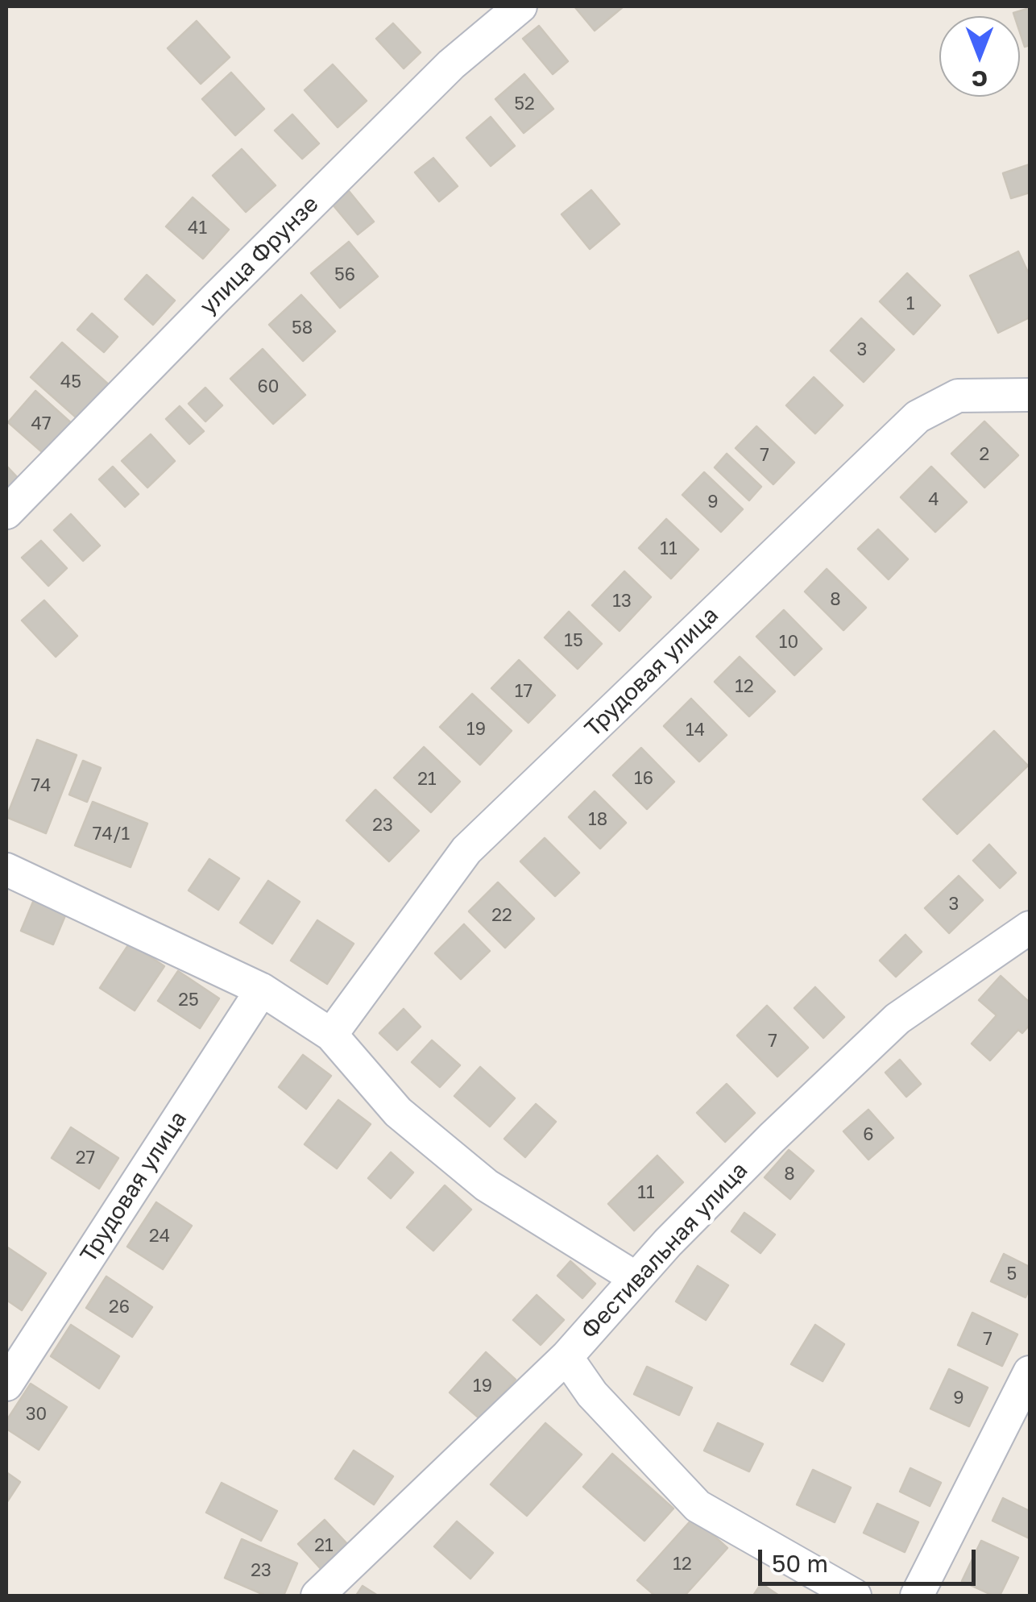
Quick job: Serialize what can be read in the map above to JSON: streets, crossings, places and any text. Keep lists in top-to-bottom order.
{
  "streets": {
    "street": ["улица Фрунзе", "Трудовая улица", "Фестивальная улица"]
  },
  "house_numbers": [
    "52",
    "41",
    "56",
    "1",
    "58",
    "3",
    "45",
    "60",
    "47",
    "2",
    "7",
    "4",
    "9",
    "11",
    "8",
    "13",
    "15",
    "10",
    "12",
    "17",
    "19",
    "14",
    "16",
    "21",
    "74",
    "18",
    "23",
    "74/1",
    "3",
    "22",
    "25",
    "7",
    "6",
    "27",
    "8",
    "11",
    "24",
    "5",
    "26",
    "7",
    "19",
    "9",
    "30",
    "21",
    "12",
    "23"
  ],
  "scale_bar": "50 m",
  "north": "bottom"
}
